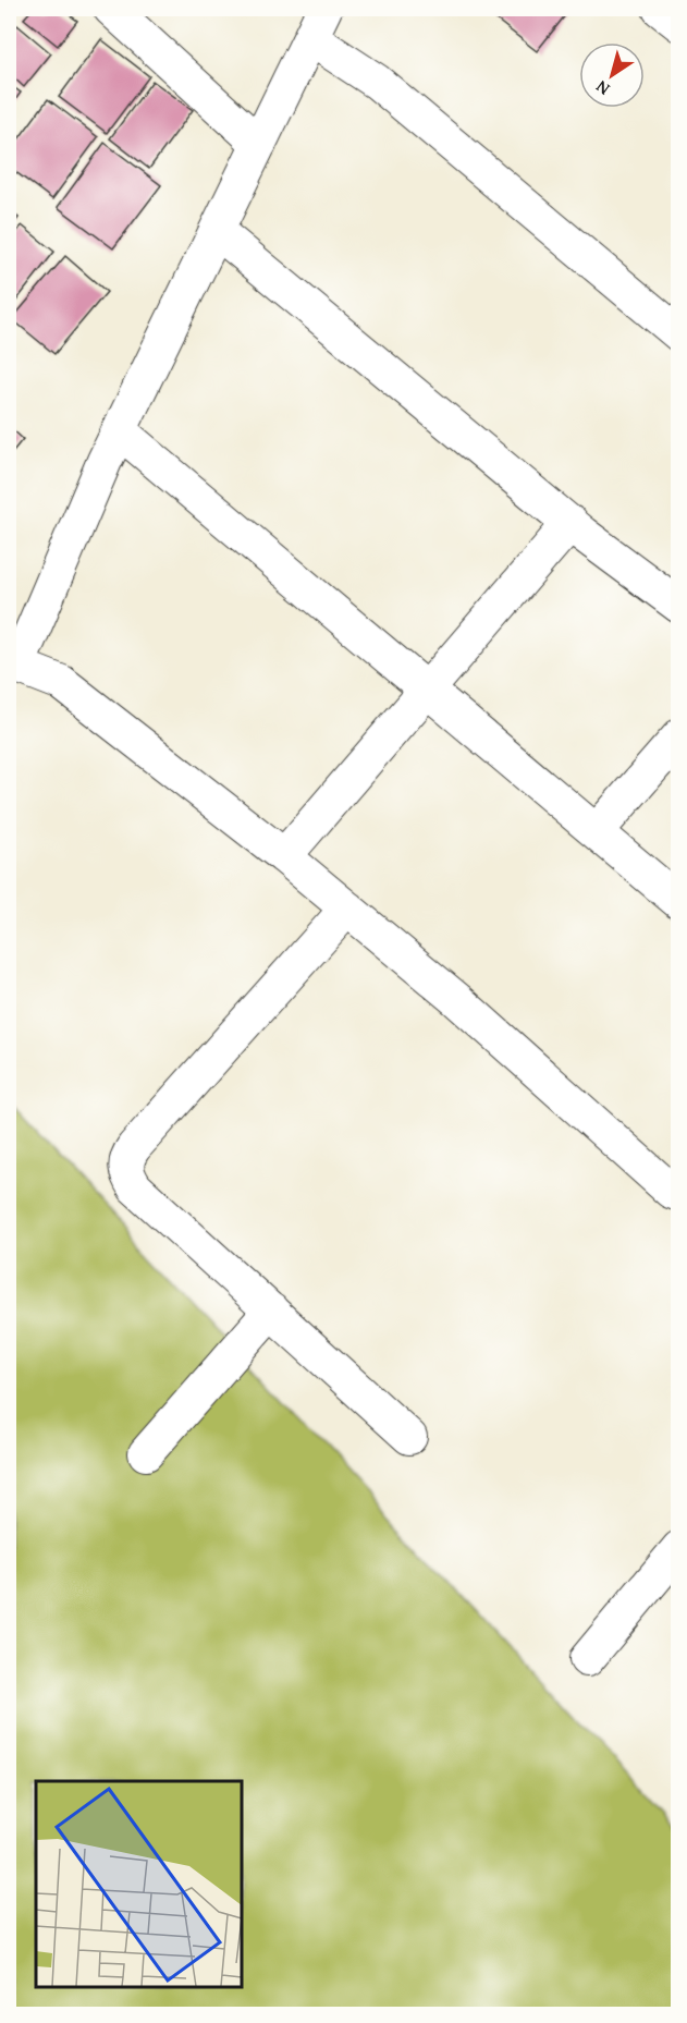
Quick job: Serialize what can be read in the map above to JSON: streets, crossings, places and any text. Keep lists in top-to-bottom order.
{
  "north": "bottom left"
}
